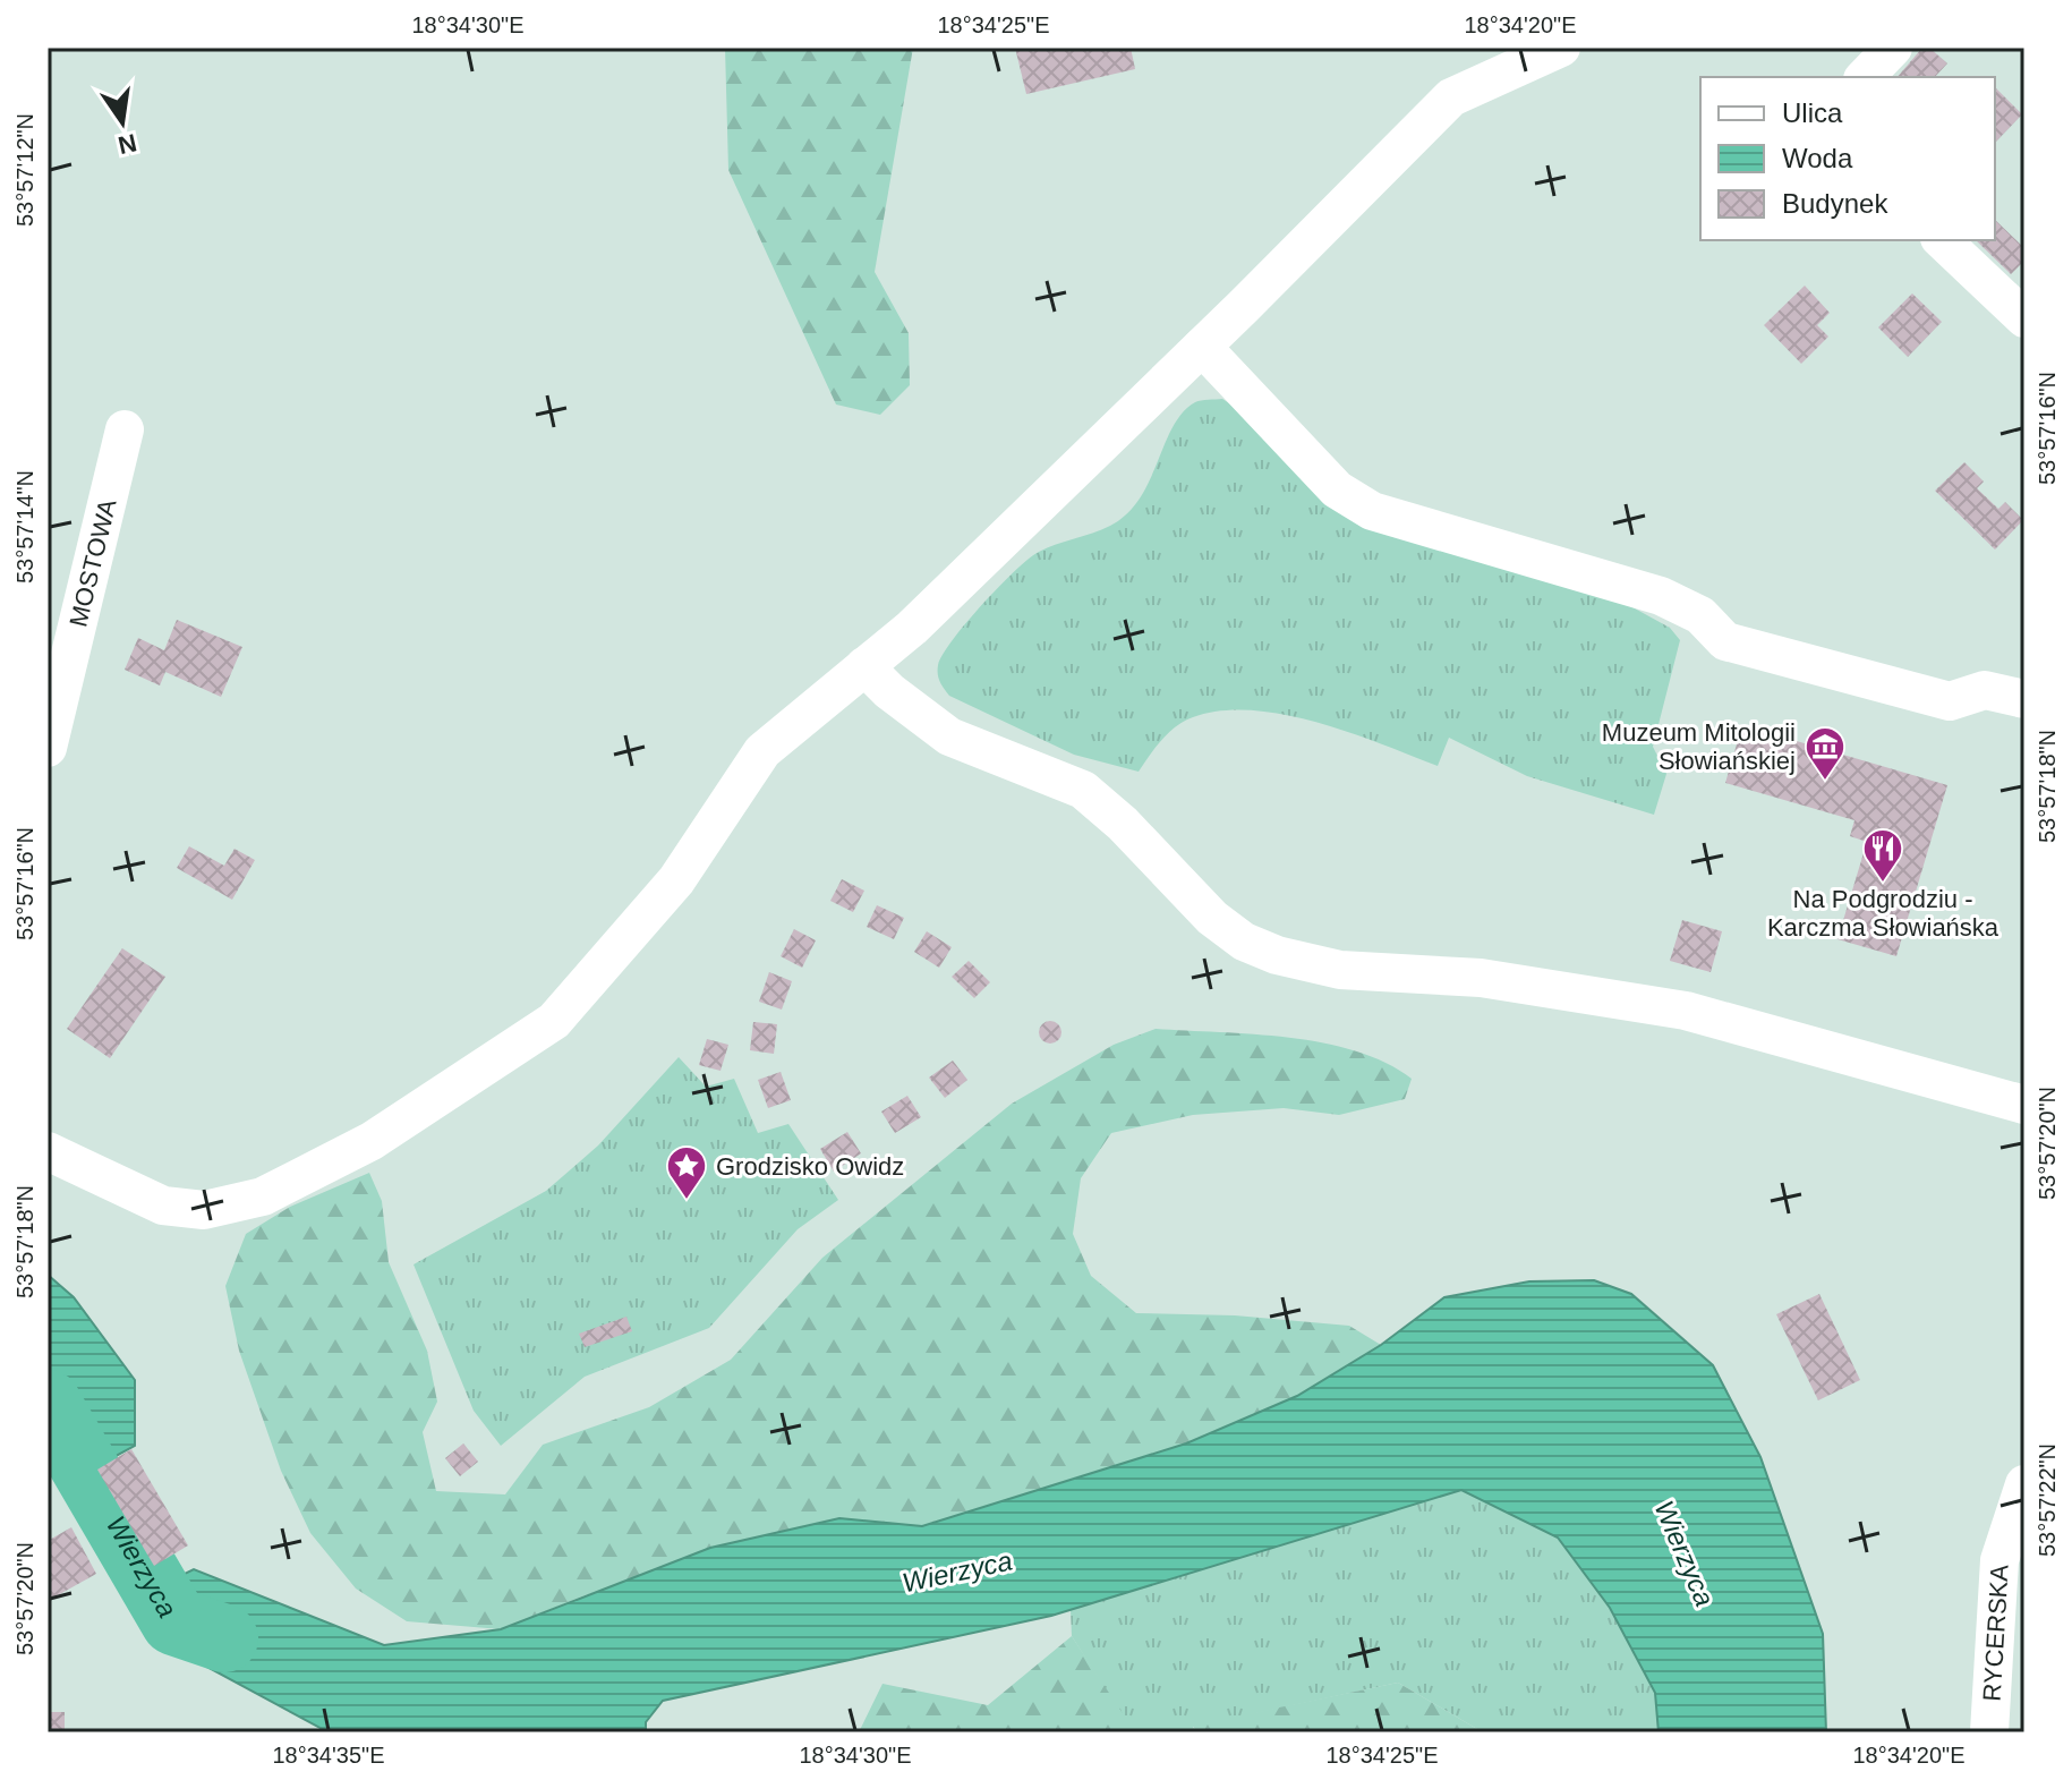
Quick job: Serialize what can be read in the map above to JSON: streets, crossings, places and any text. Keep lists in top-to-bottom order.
{
  "streets": {
    "street": ["MOSTOWA", "RYCERSKA"]
  },
  "water": ["Wierzyca"],
  "places": {
    "museum": ["Muzeum Mitologii Słowiańskiej"],
    "restaurant": ["Na Podgrodziu - Karczma Słowiańska"],
    "place": ["Grodzisko Owidz"]
  },
  "legend": ["Ulica", "Woda", "Budynek"],
  "north": "bottom",
  "coordinates": [
    "18°34'30\"E",
    "18°34'25\"E",
    "18°34'20\"E",
    "53°57'12\"N",
    "53°57'16\"N",
    "53°57'14\"N",
    "53°57'18\"N",
    "53°57'20\"N",
    "53°57'22\"N",
    "18°34'35\"E"
  ]
}
